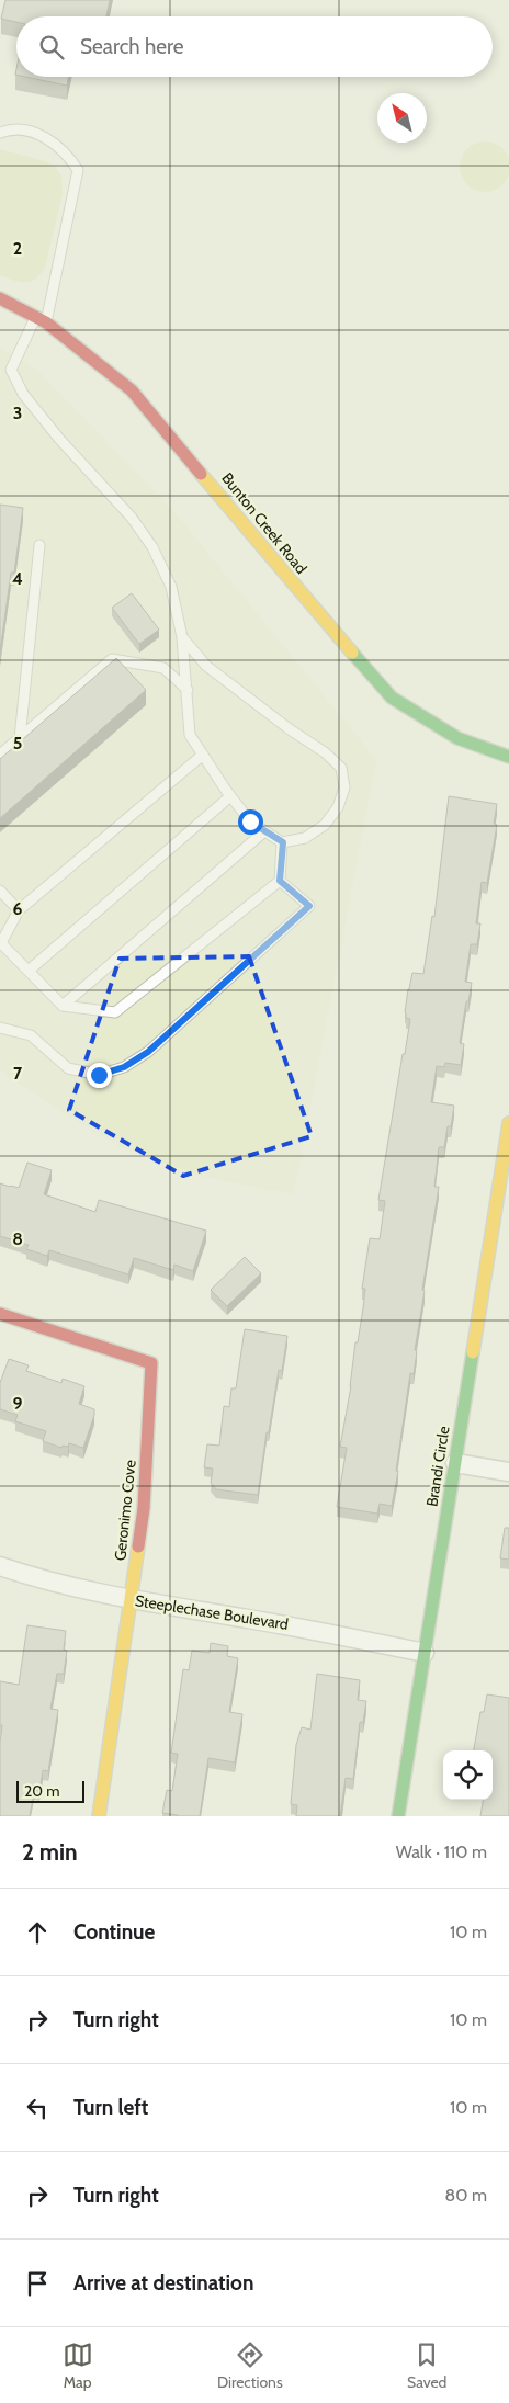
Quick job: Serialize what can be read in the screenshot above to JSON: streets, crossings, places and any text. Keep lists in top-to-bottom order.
{
  "streets": {
    "street": [
      "Bunton Creek Road",
      "Brandi Circle",
      "Geronimo Cove",
      "Steeplechase Boulevard"
    ]
  },
  "crossings": [
    ["Brandi Circle", "Steeplechase Boulevard"],
    ["Geronimo Cove", "Steeplechase Boulevard"]
  ],
  "scale_bar": "20 m",
  "north": "top left",
  "page": {
    "search": "Search here",
    "scale": "20 m",
    "heading": ["2 min", "Walk · 110 m"],
    "list": [
      ["Continue", "10 m"],
      ["Turn right", "10 m"],
      ["Turn left", "10 m"],
      ["Turn right", "80 m"],
      "Arrive at destination"
    ],
    "nav": ["Map", "Directions", "Saved"]
  },
  "grid": {
    "rows": [
      "2",
      "3",
      "4",
      "5",
      "6",
      "7",
      "8",
      "9"
    ]
  }
}
